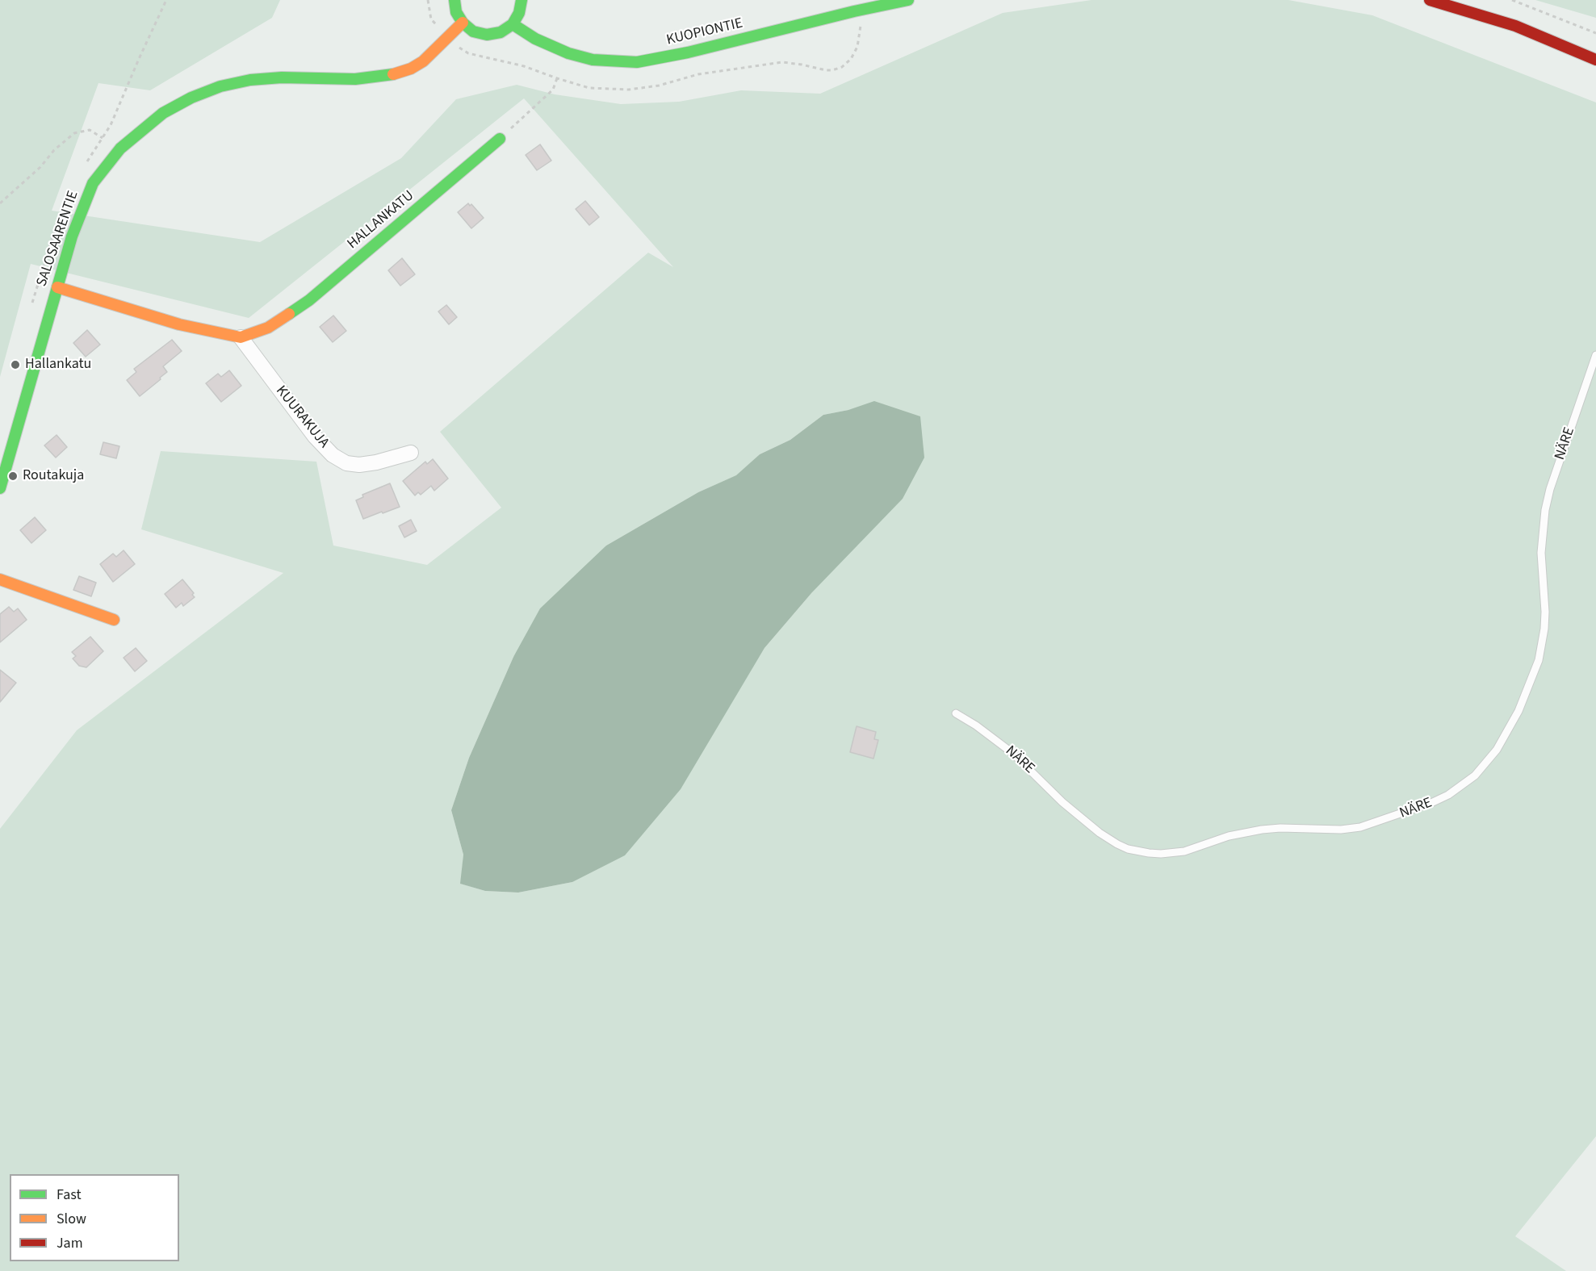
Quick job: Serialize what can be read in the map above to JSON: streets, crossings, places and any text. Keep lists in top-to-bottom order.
{
  "streets": {
    "street": [
      "KUOPIONTIE",
      "HALLANKATU",
      "SALOSAARENTIE",
      "KUURAKUJA"
    ],
    "lane": ["NÄRE"]
  },
  "crossings": [
    ["HALLANKATU", "KUURAKUJA"]
  ],
  "places": ["Hallankatu", "Routakuja"],
  "legend": ["Fast", "Slow", "Jam"]
}
